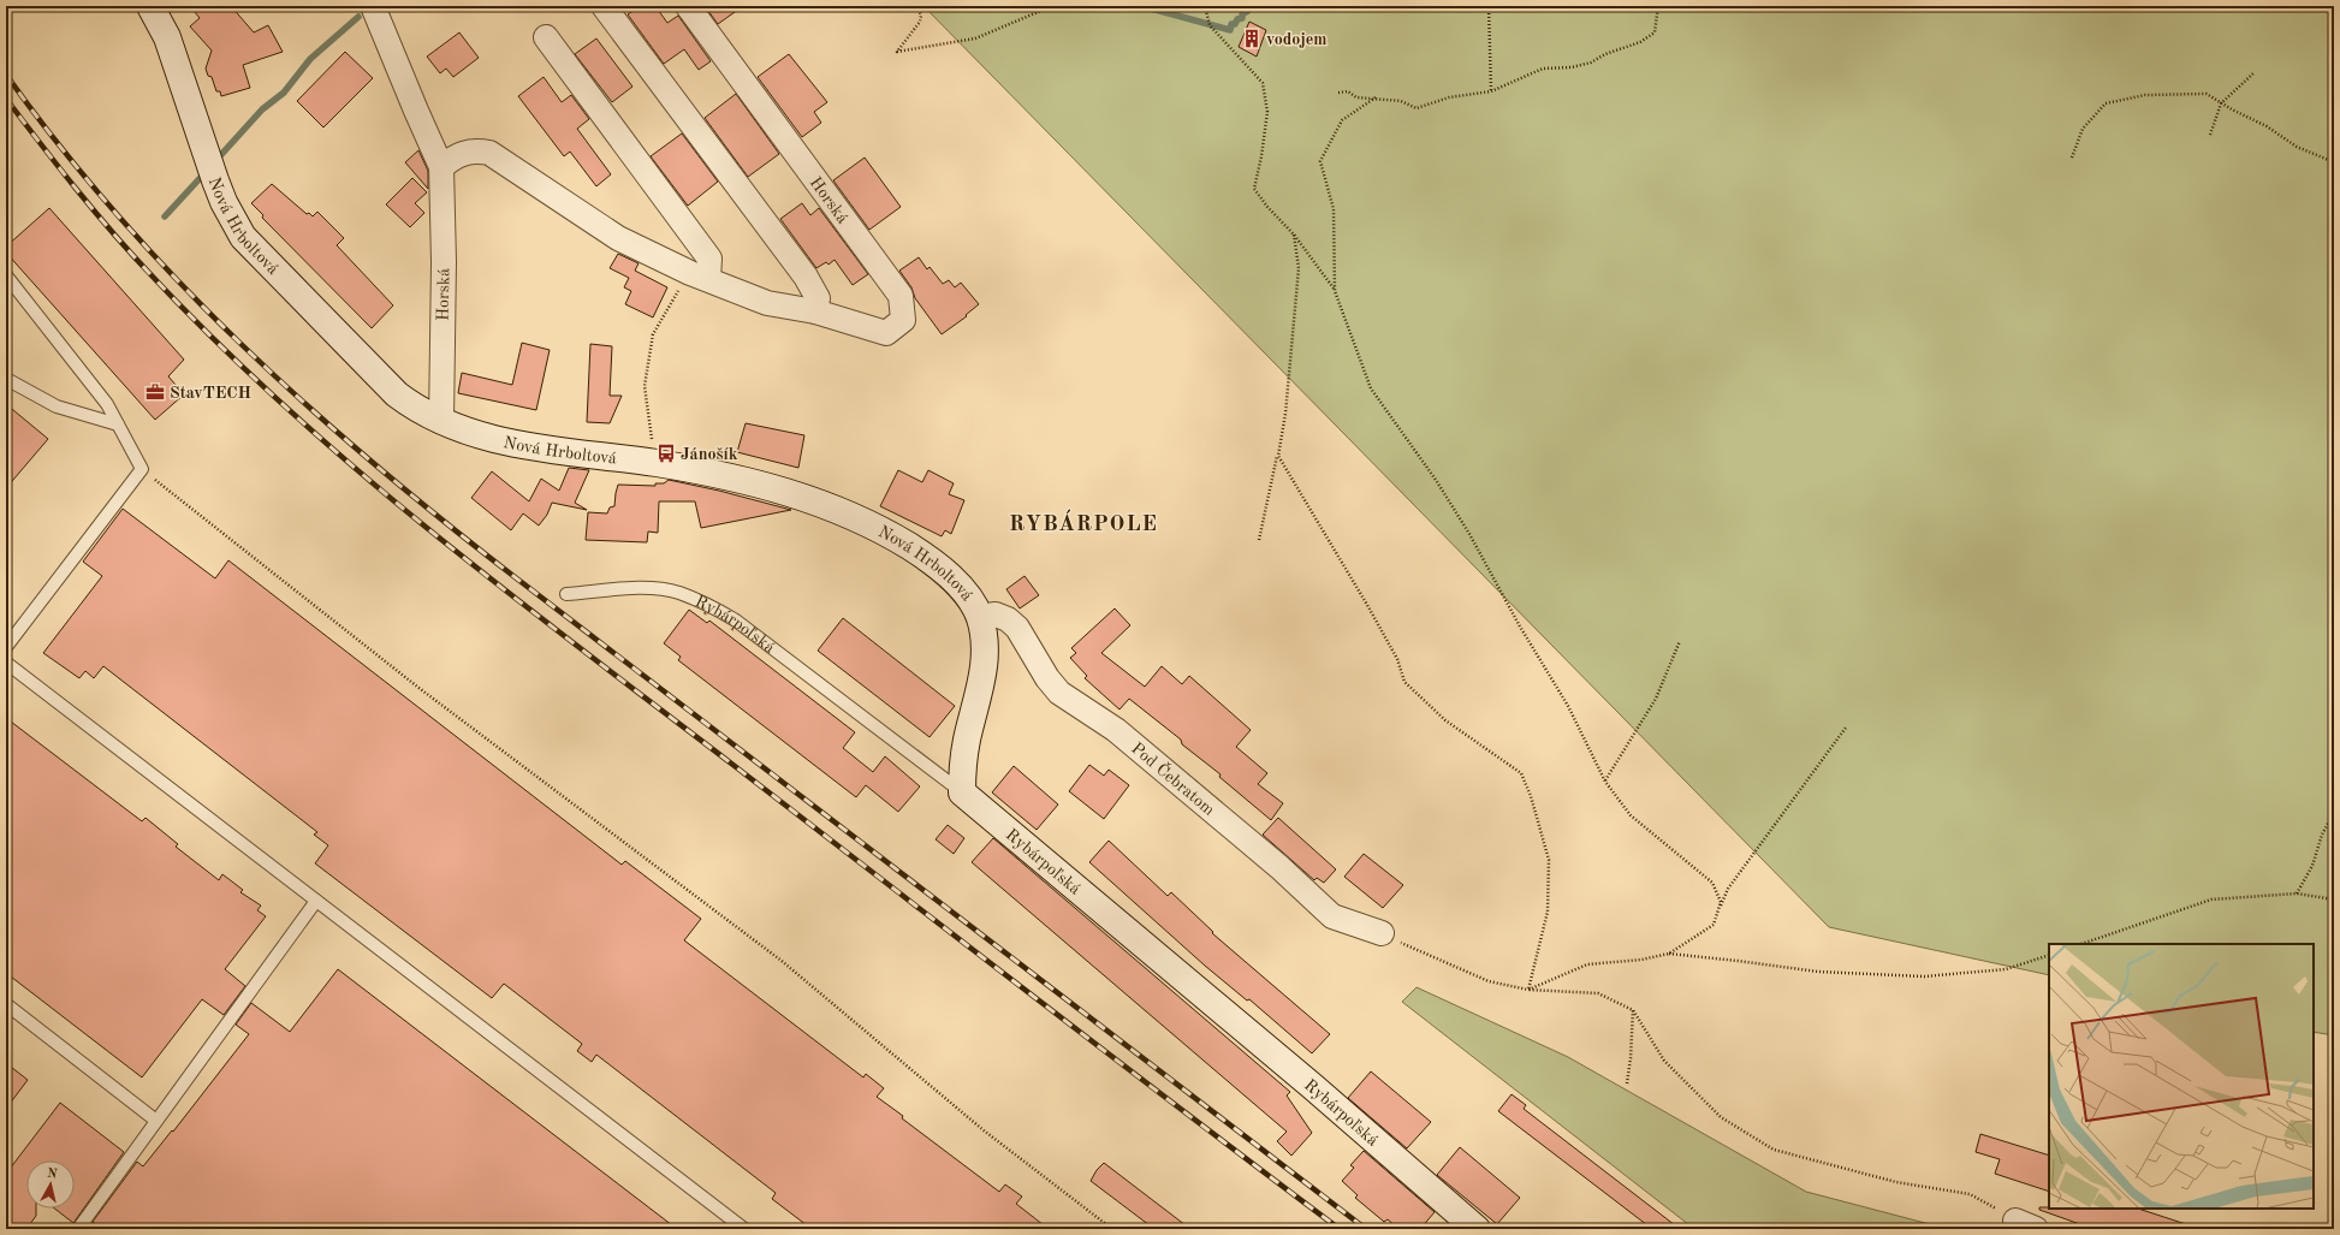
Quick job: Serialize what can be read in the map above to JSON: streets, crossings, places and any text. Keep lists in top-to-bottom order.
{
  "streets": {
    "street": [
      "Horská",
      "Nová Hrboltová",
      "Rybárpoľská",
      "Pod Čebratom"
    ]
  },
  "crossings": [
    ["Horská", "Nová Hrboltová"],
    ["Nová Hrboltová", "Rybárpoľská"],
    ["Nová Hrboltová", "Pod Čebratom"]
  ],
  "districts": ["RYBÁRPOLE"],
  "places": {
    "building": ["vodojem"],
    "office": ["StavTECH"],
    "bus stop": ["Jánošík"]
  },
  "north": "top"
}
